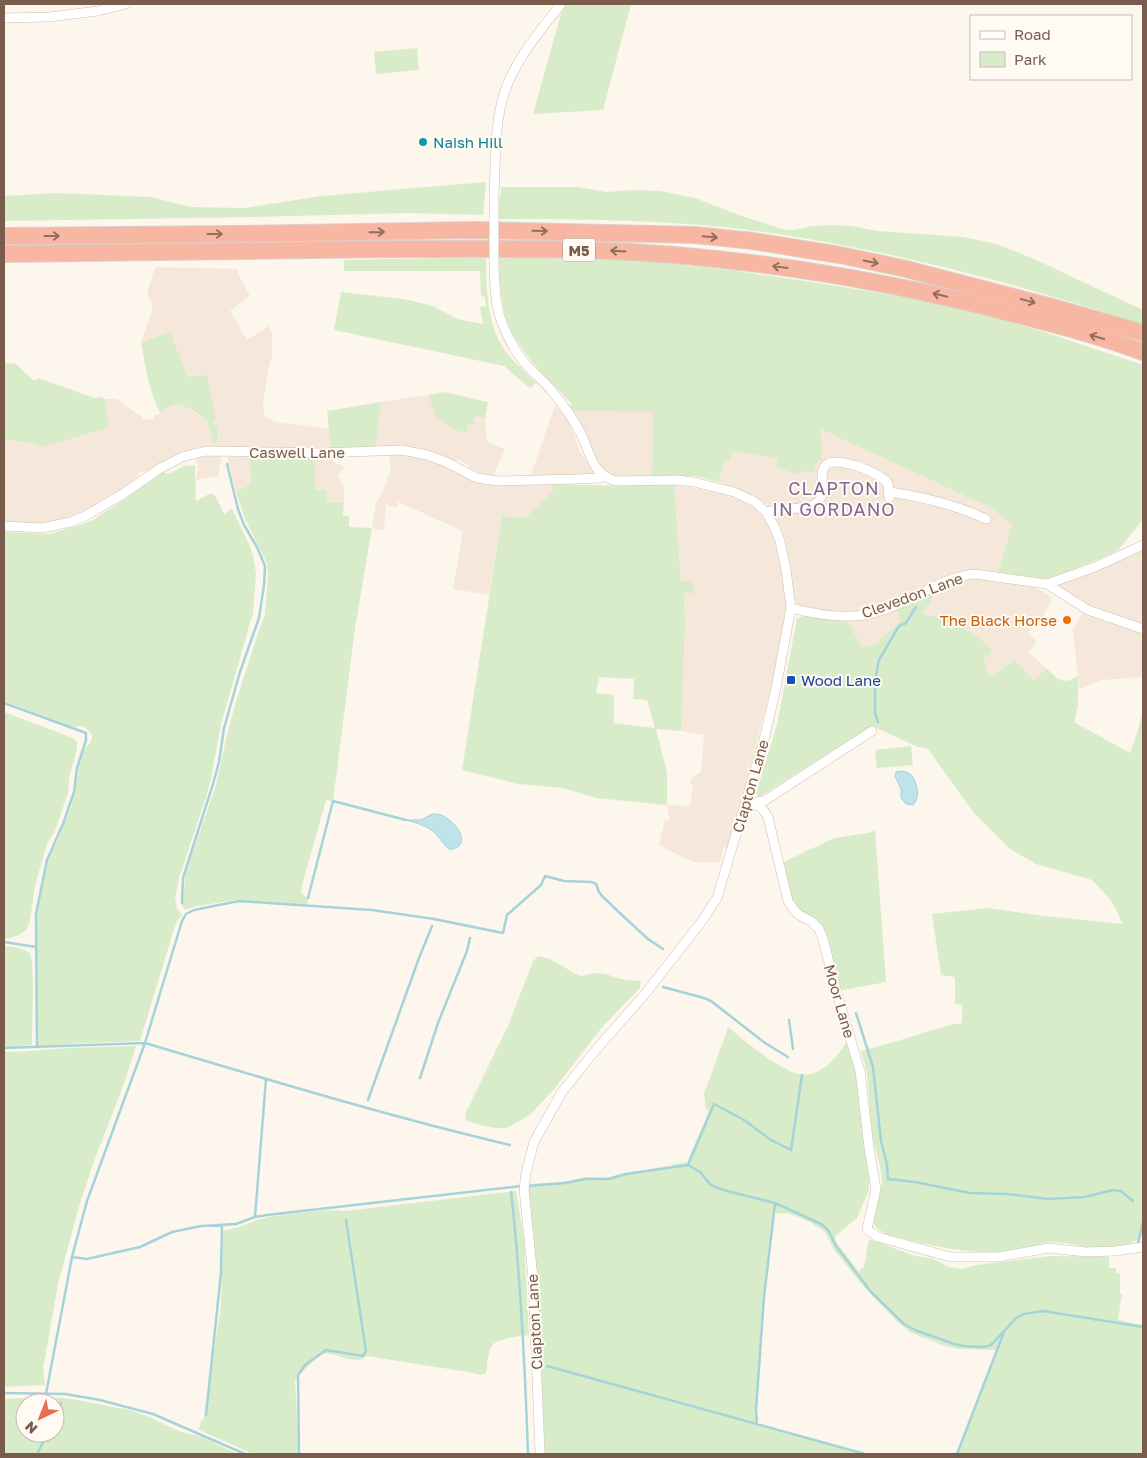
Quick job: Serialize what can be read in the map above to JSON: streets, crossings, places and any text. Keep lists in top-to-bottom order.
{
  "streets": {
    "highway": ["M5"],
    "street": [
      "Caswell Lane",
      "Clevedon Lane",
      "Clapton Lane",
      "Moor Lane"
    ]
  },
  "crossings": [
    ["Caswell Lane", "Clapton Lane"],
    ["Clevedon Lane", "Clapton Lane"],
    ["Clapton Lane", "Moor Lane"]
  ],
  "districts": ["CLAPTON IN GORDANO"],
  "places": {
    "other": ["Naish Hill", "The Black Horse"],
    "transit": ["Wood Lane"]
  },
  "legend": ["Road", "Park"],
  "north": "bottom left"
}
